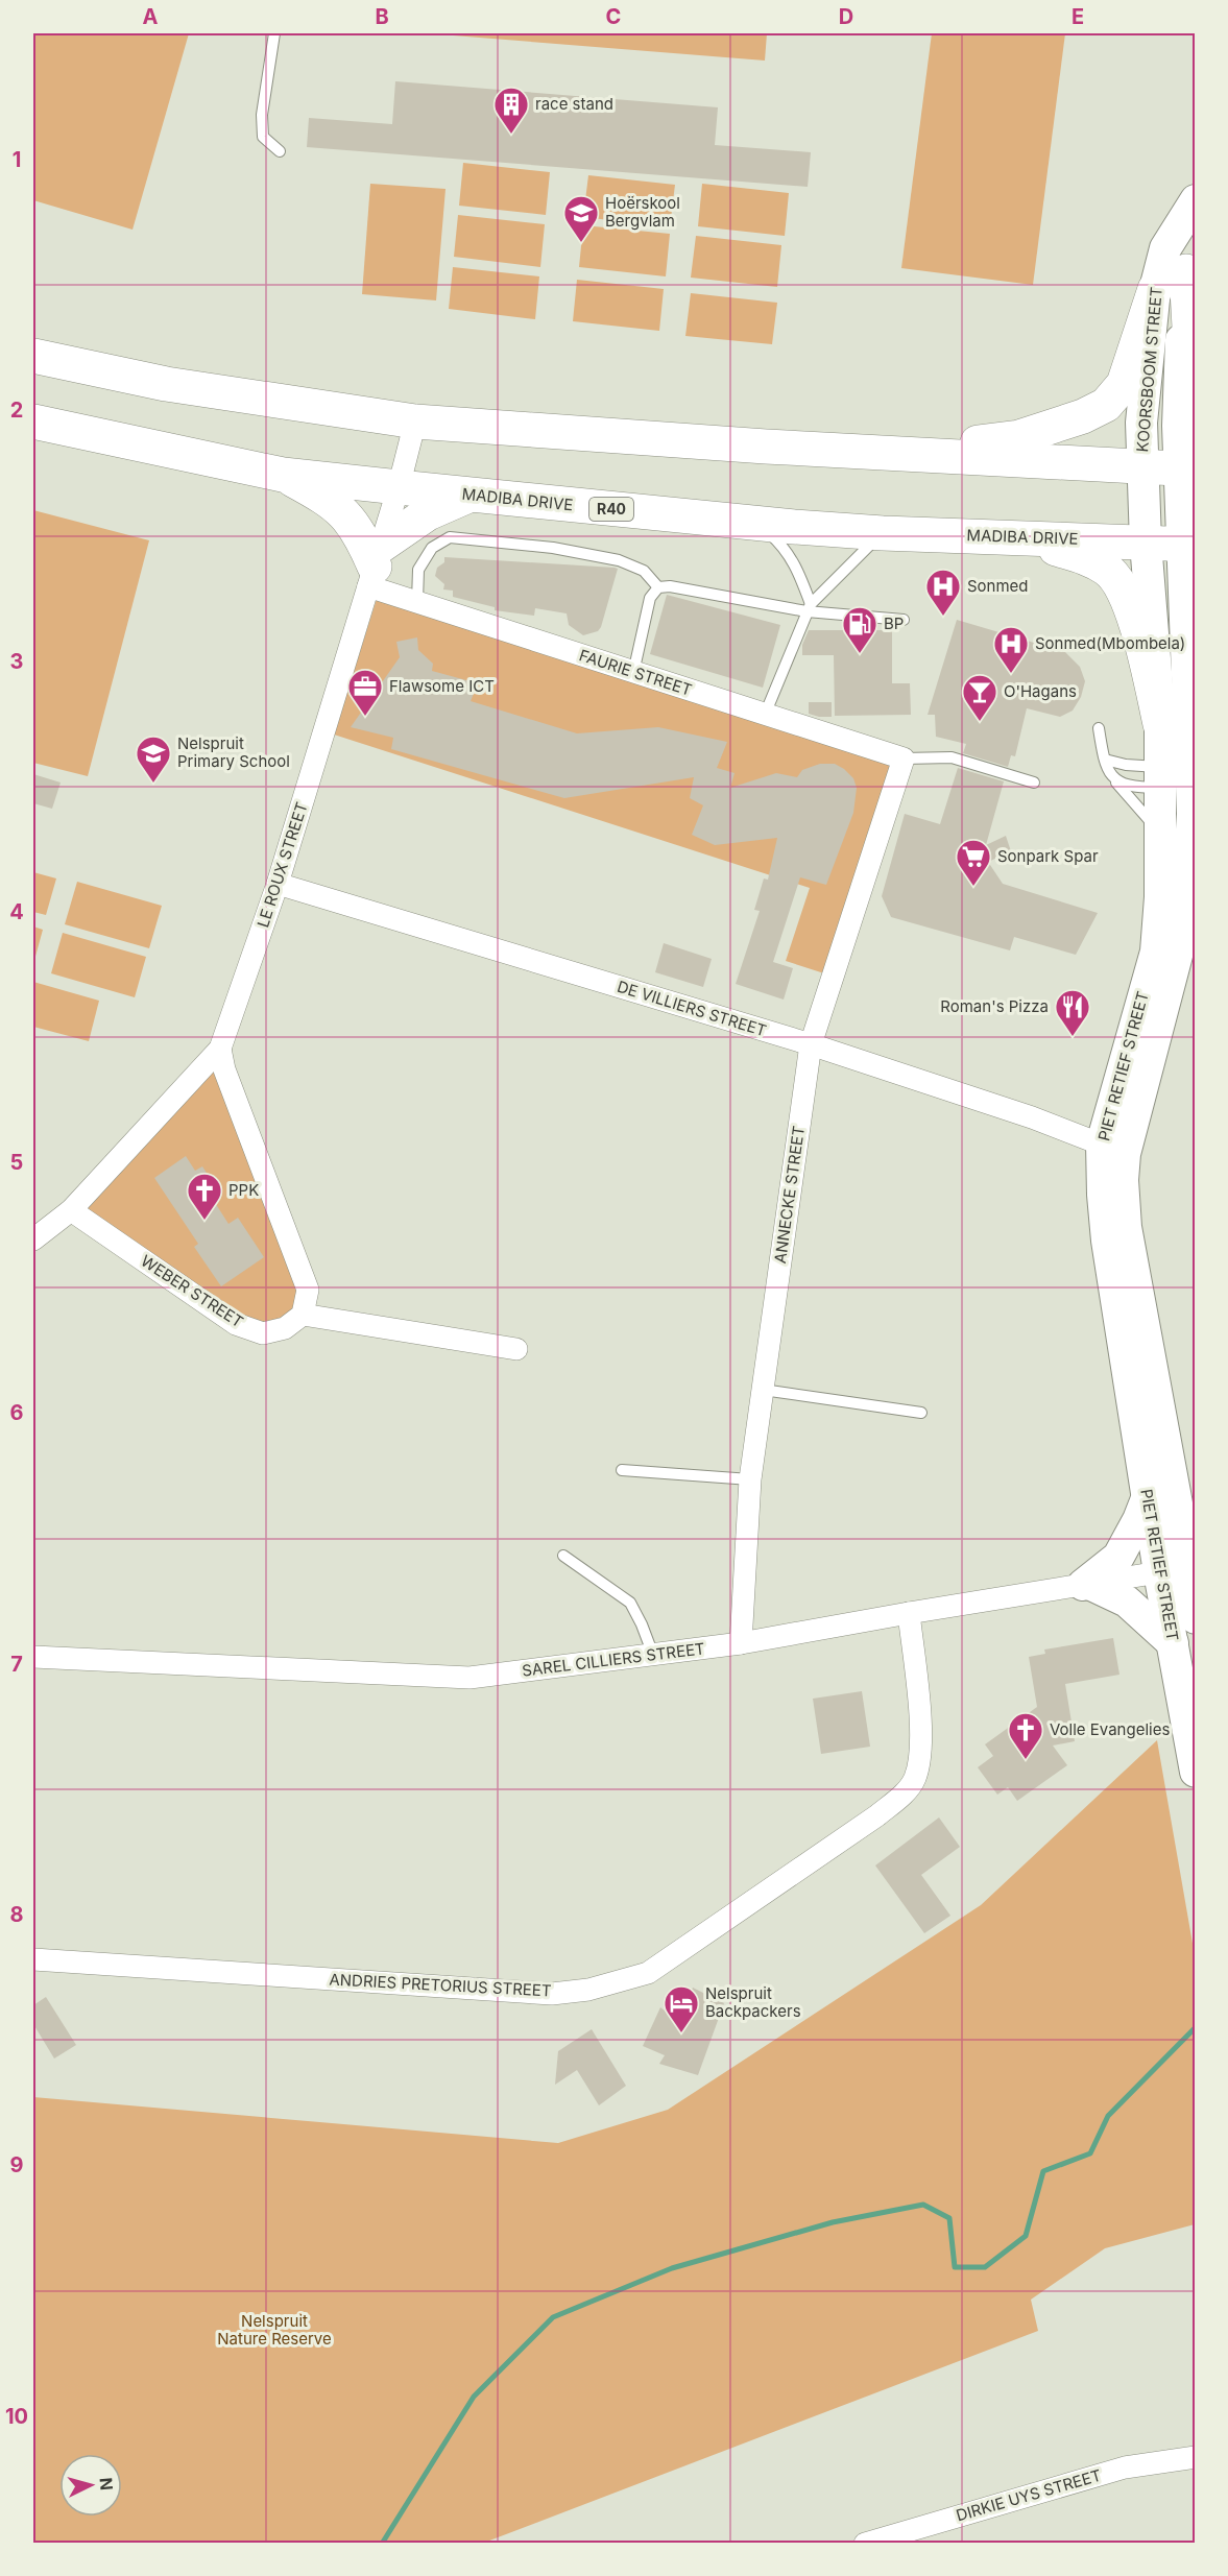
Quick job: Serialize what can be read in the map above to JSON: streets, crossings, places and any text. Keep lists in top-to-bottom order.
{
  "streets": {
    "main road": ["MADIBA DRIVE", "R40"],
    "street": [
      "KOORSBOOM STREET",
      "FAURIE STREET",
      "LE ROUX STREET",
      "DE VILLIERS STREET",
      "PIET RETIEF STREET",
      "ANNECKE STREET",
      "WEBER STREET",
      "SAREL CILLIERS STREET",
      "ANDRIES PRETORIUS STREET",
      "DIRKIE UYS STREET"
    ]
  },
  "crossings": [
    ["KOORSBOOM STREET", "PIET RETIEF STREET"],
    ["MADIBA DRIVE", "LE ROUX STREET"],
    ["MADIBA DRIVE", "PIET RETIEF STREET"],
    ["FAURIE STREET", "LE ROUX STREET"],
    ["FAURIE STREET", "ANNECKE STREET"],
    ["LE ROUX STREET", "DE VILLIERS STREET"],
    ["LE ROUX STREET", "WEBER STREET"],
    ["DE VILLIERS STREET", "PIET RETIEF STREET"],
    ["DE VILLIERS STREET", "ANNECKE STREET"],
    ["PIET RETIEF STREET", "SAREL CILLIERS STREET"],
    ["ANNECKE STREET", "SAREL CILLIERS STREET"],
    ["SAREL CILLIERS STREET", "ANDRIES PRETORIUS STREET"]
  ],
  "parks": ["Nelspruit Nature Reserve"],
  "places": {
    "building": ["race stand"],
    "school or university": ["Hoërskool Bergvlam", "Nelspruit Primary School"],
    "hospital": ["Sonmed", "Sonmed(Mbombela)"],
    "fuel station": ["BP"],
    "office": ["Flawsome ICT"],
    "bar": ["O'Hagans"],
    "supermarket": ["Sonpark Spar"],
    "restaurant": ["Roman's Pizza"],
    "church": ["PPK", "Volle Evangelies"],
    "hotel": ["Nelspruit Backpackers"]
  },
  "north": "right",
  "grid": {
    "columns": [
      "A",
      "B",
      "C",
      "D",
      "E"
    ],
    "rows": [
      "1",
      "2",
      "3",
      "4",
      "5",
      "6",
      "7",
      "8",
      "9",
      "10"
    ]
  }
}
